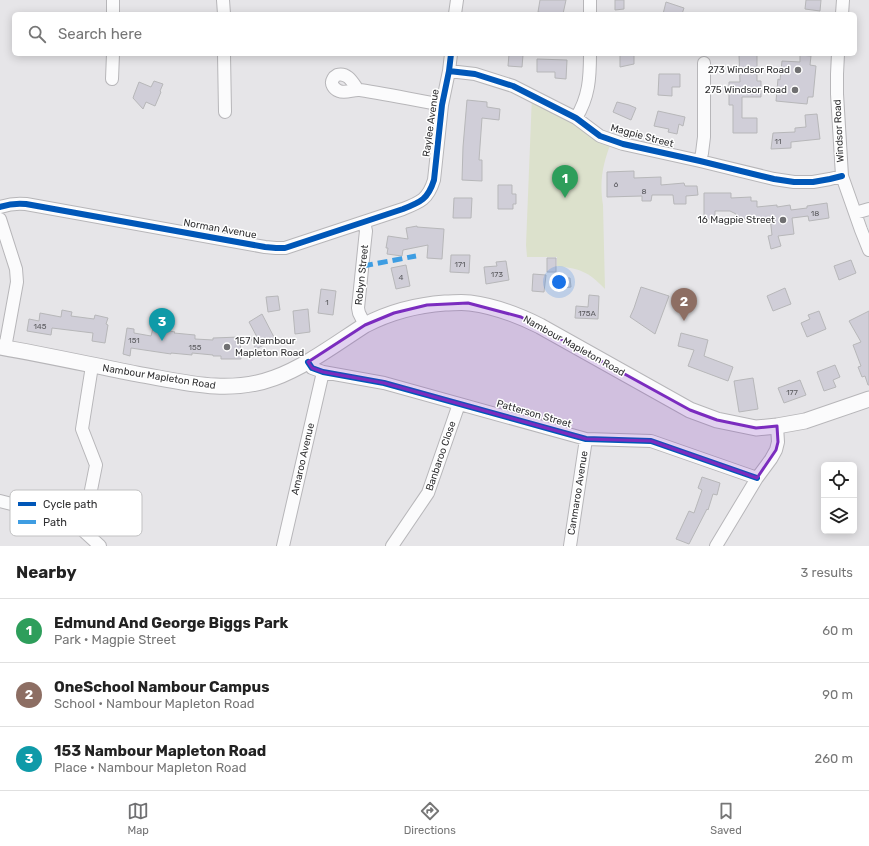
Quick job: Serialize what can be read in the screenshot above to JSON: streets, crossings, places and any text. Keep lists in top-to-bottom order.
{
  "streets": {
    "main road": ["Nambour Mapleton Road"],
    "street": [
      "Raylee Avenue",
      "Windsor Road",
      "Magpie Street",
      "Norman Avenue",
      "Robyn Street",
      "Patterson Street",
      "Banbaroo Close",
      "Amaroo Avenue",
      "Canmaroo Avenue"
    ]
  },
  "crossings": [
    ["Raylee Avenue", "Magpie Street"],
    ["Raylee Avenue", "Norman Avenue"],
    ["Windsor Road", "Magpie Street"],
    ["Norman Avenue", "Robyn Street"],
    ["Robyn Street", "Nambour Mapleton Road"],
    ["Nambour Mapleton Road", "Patterson Street"],
    ["Patterson Street", "Banbaroo Close"],
    ["Patterson Street", "Amaroo Avenue"],
    ["Patterson Street", "Canmaroo Avenue"]
  ],
  "places": [
    "273 Windsor Road",
    "275 Windsor Road",
    "16 Magpie Street",
    "157 Nambour Mapleton Road"
  ],
  "house_numbers": [
    "11",
    "6",
    "8",
    "18",
    "171",
    "173",
    "4",
    "1",
    "175A",
    "145",
    "151",
    "155",
    "177"
  ],
  "legend": ["Cycle path", "Path"],
  "page": {
    "search": "Search here",
    "pins": ["1", "2", "3"],
    "heading": ["Nearby", "3 results"],
    "list": [
      {
        "mark": "1",
        "name": "Edmund And George Biggs Park",
        "note": "Park · Magpie Street",
        "value": "60 m"
      },
      {
        "mark": "2",
        "name": "OneSchool Nambour Campus",
        "note": "School · Nambour Mapleton Road",
        "value": "90 m"
      },
      {
        "mark": "3",
        "name": "153 Nambour Mapleton Road",
        "note": "Place · Nambour Mapleton Road",
        "value": "260 m"
      }
    ],
    "nav": ["Map", "Directions", "Saved"]
  }
}
